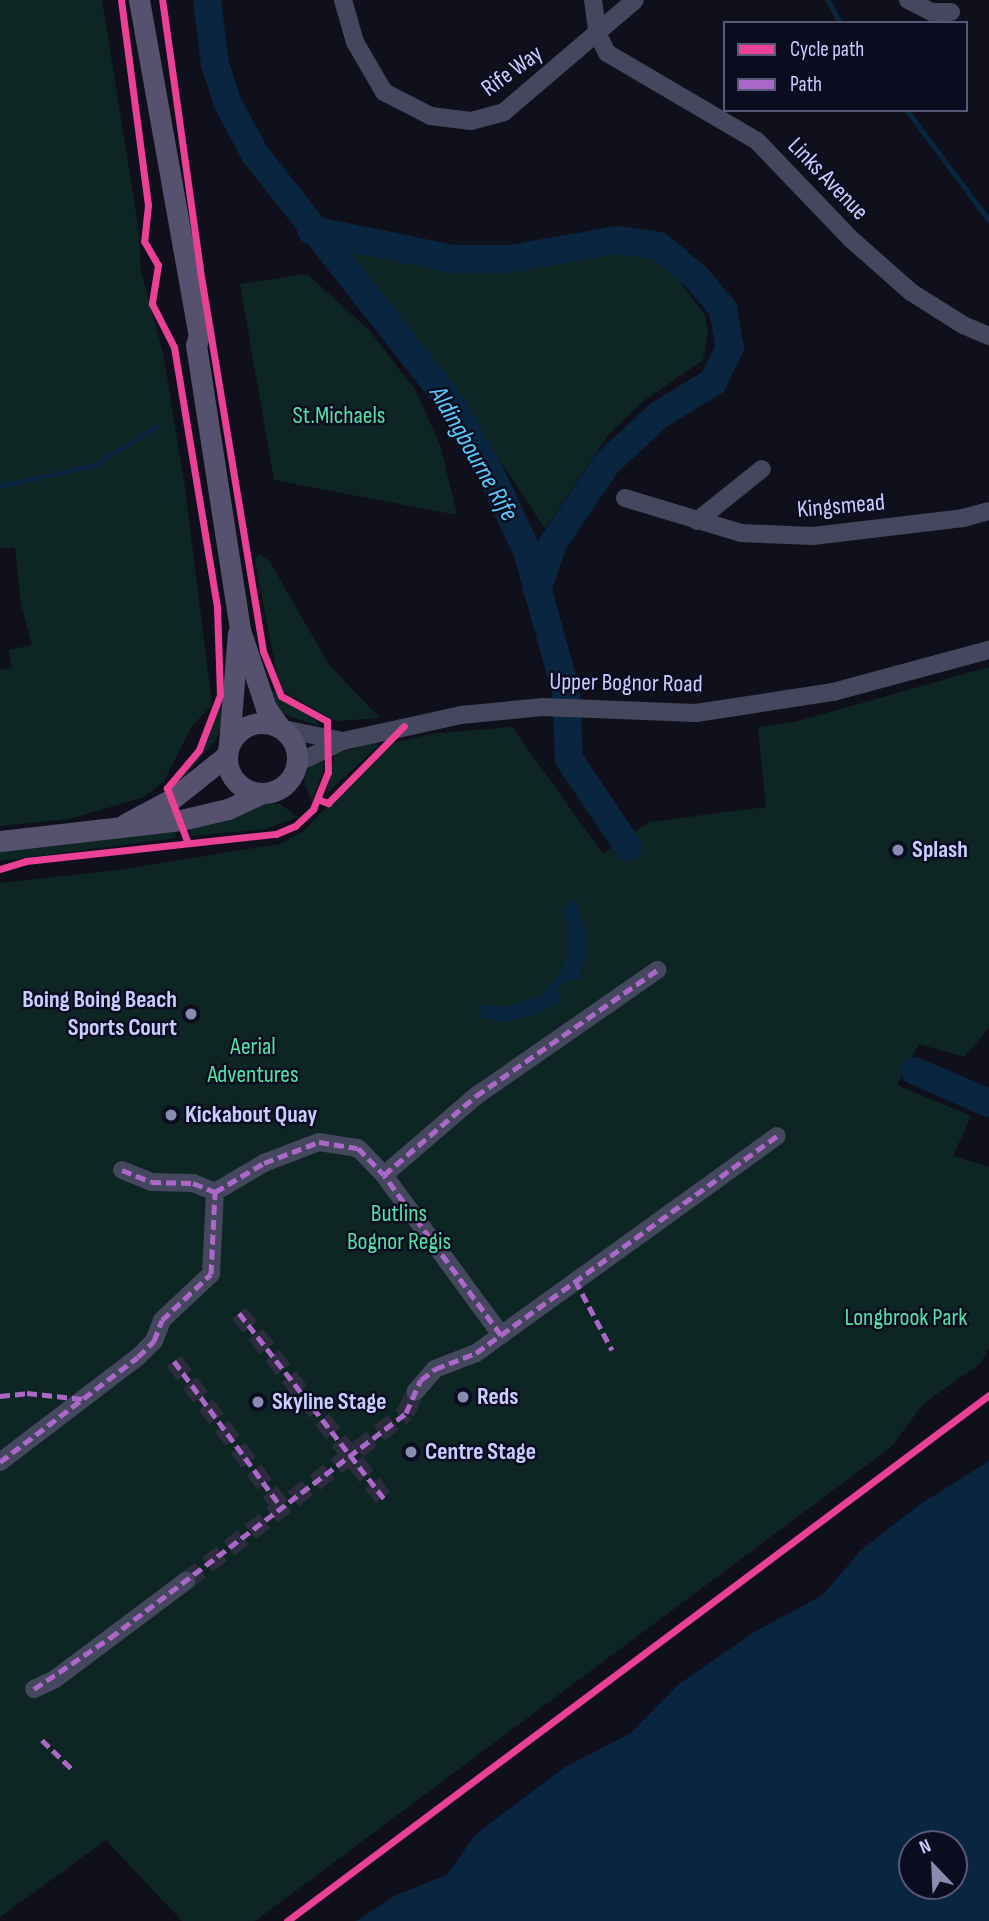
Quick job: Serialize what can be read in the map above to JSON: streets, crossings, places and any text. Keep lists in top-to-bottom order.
{
  "streets": {
    "street": [
      "Rife Way",
      "Links Avenue",
      "Kingsmead",
      "Upper Bognor Road"
    ]
  },
  "crossings": [
    ["Rife Way", "Links Avenue"]
  ],
  "water": ["Aldingbourne Rife"],
  "parks": [
    "St.Michaels",
    "Aerial Adventures",
    "Butlins Bognor Regis",
    "Longbrook Park"
  ],
  "places": [
    "Splash",
    "Boing Boing Beach Sports Court",
    "Kickabout Quay",
    "Reds",
    "Skyline Stage",
    "Centre Stage"
  ],
  "legend": ["Cycle path", "Path"],
  "north": "top left"
}
